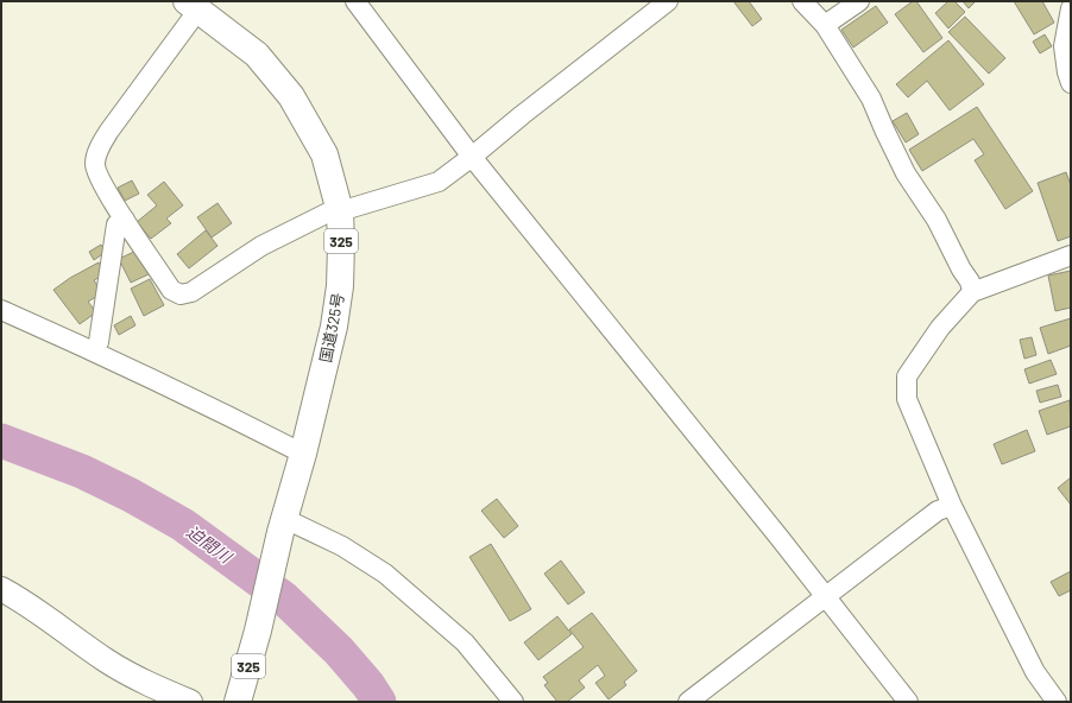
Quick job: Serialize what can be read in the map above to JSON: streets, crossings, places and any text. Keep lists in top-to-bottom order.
{
  "streets": {
    "highway": ["325", "国道325号"]
  },
  "water": ["迫間川"]
}
